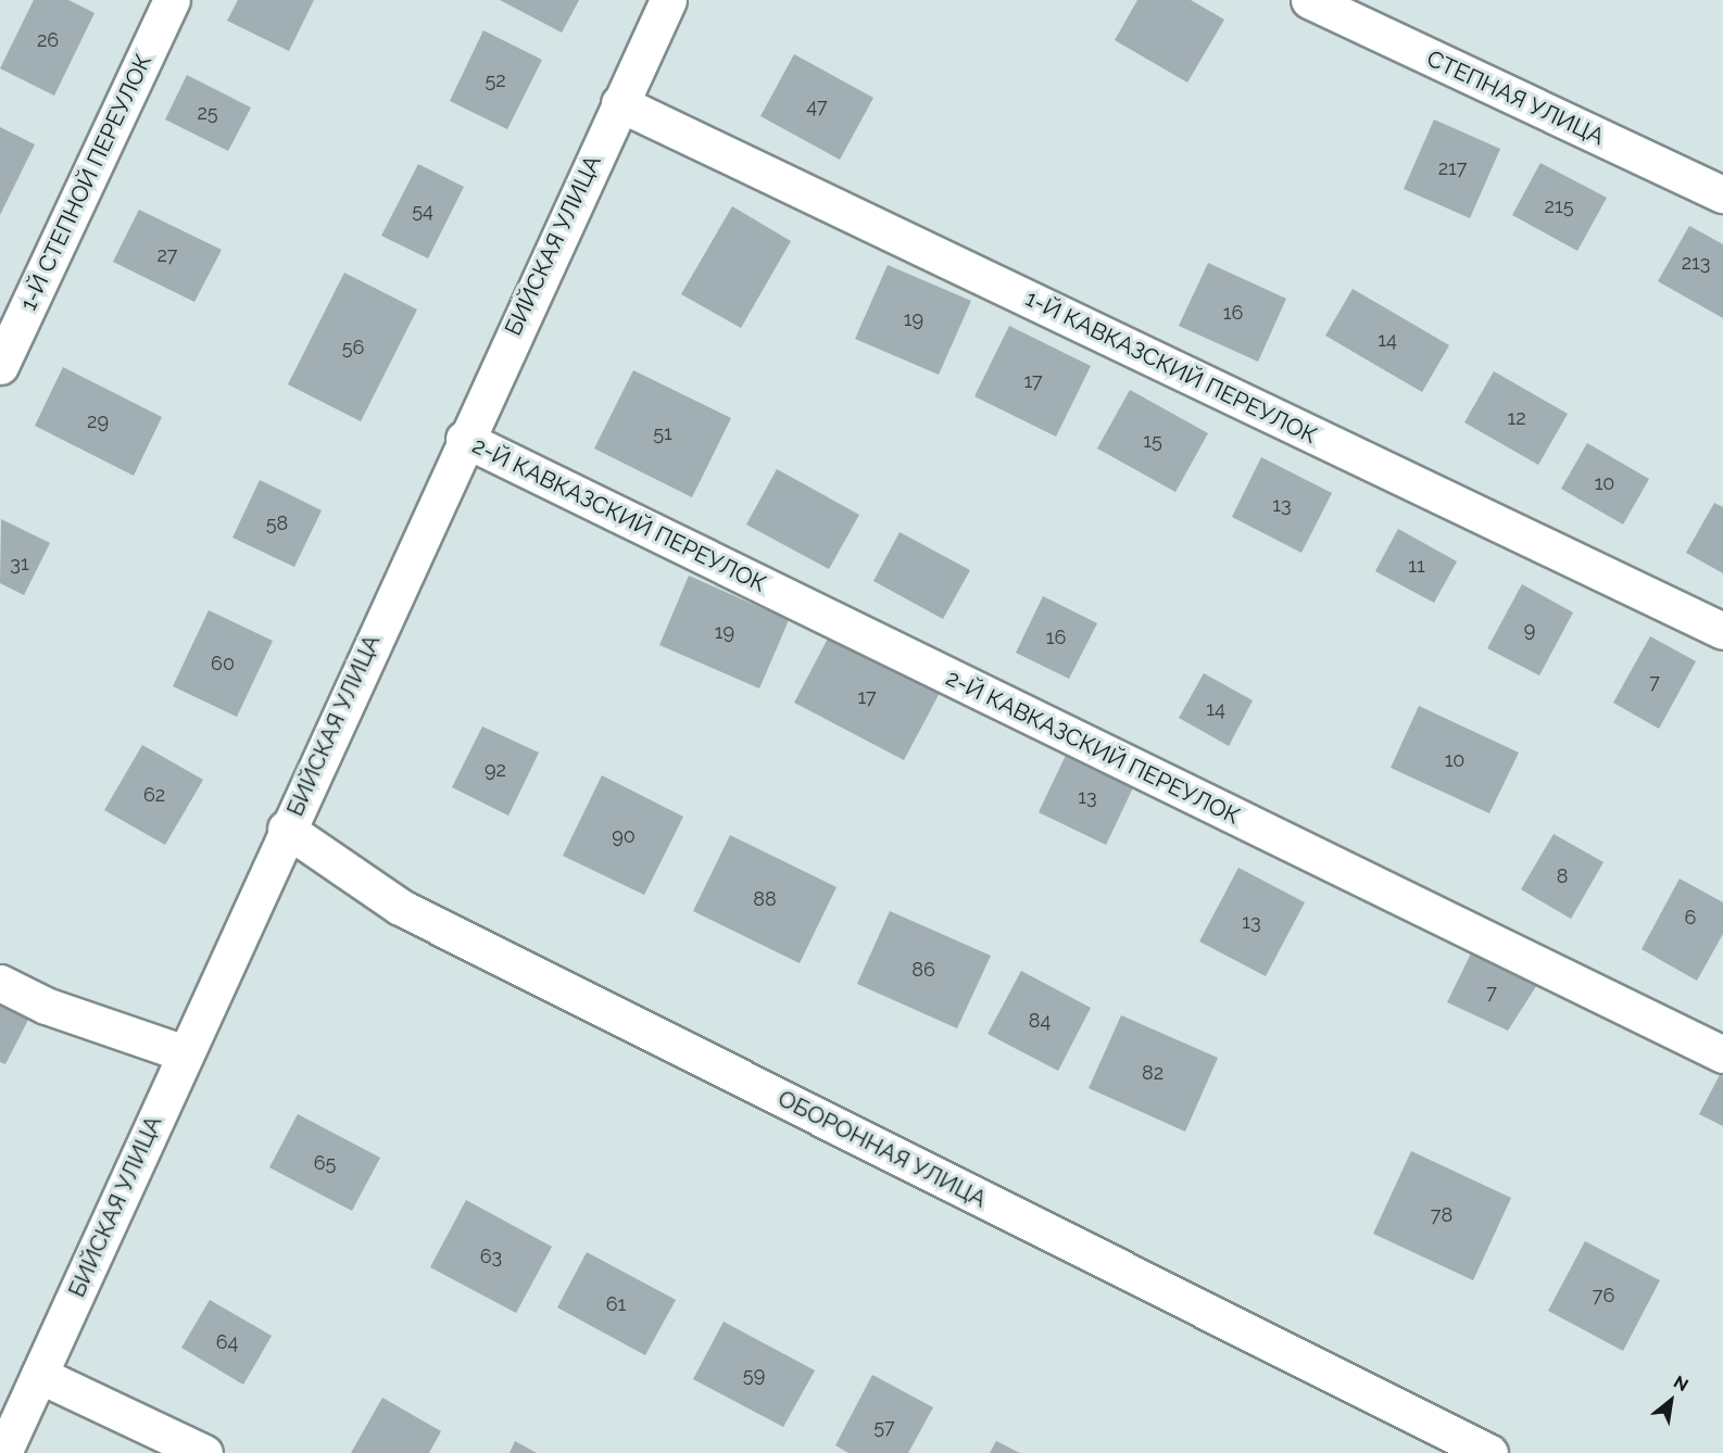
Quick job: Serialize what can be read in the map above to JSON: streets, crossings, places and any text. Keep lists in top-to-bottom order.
{
  "streets": {
    "street": [
      "СТЕПНАЯ УЛИЦА",
      "1-Й СТЕПНОЙ ПЕРЕУЛОК",
      "БИЙСКАЯ УЛИЦА",
      "1-Й КАВКАЗСКИЙ ПЕРЕУЛОК",
      "2-Й КАВКАЗСКИЙ ПЕРЕУЛОК",
      "ОБОРОННАЯ УЛИЦА"
    ]
  },
  "crossings": [
    ["БИЙСКАЯ УЛИЦА", "1-Й КАВКАЗСКИЙ ПЕРЕУЛОК"],
    ["БИЙСКАЯ УЛИЦА", "2-Й КАВКАЗСКИЙ ПЕРЕУЛОК"],
    ["БИЙСКАЯ УЛИЦА", "ОБОРОННАЯ УЛИЦА"]
  ],
  "house_numbers": [
    "26",
    "52",
    "47",
    "25",
    "217",
    "215",
    "54",
    "27",
    "213",
    "16",
    "19",
    "14",
    "56",
    "17",
    "12",
    "29",
    "51",
    "15",
    "10",
    "13",
    "58",
    "31",
    "11",
    "9",
    "19",
    "16",
    "60",
    "7",
    "17",
    "14",
    "10",
    "92",
    "62",
    "13",
    "90",
    "8",
    "88",
    "6",
    "13",
    "86",
    "7",
    "84",
    "82",
    "65",
    "78",
    "63",
    "76",
    "61",
    "64",
    "59",
    "57"
  ],
  "north": "top right"
}
